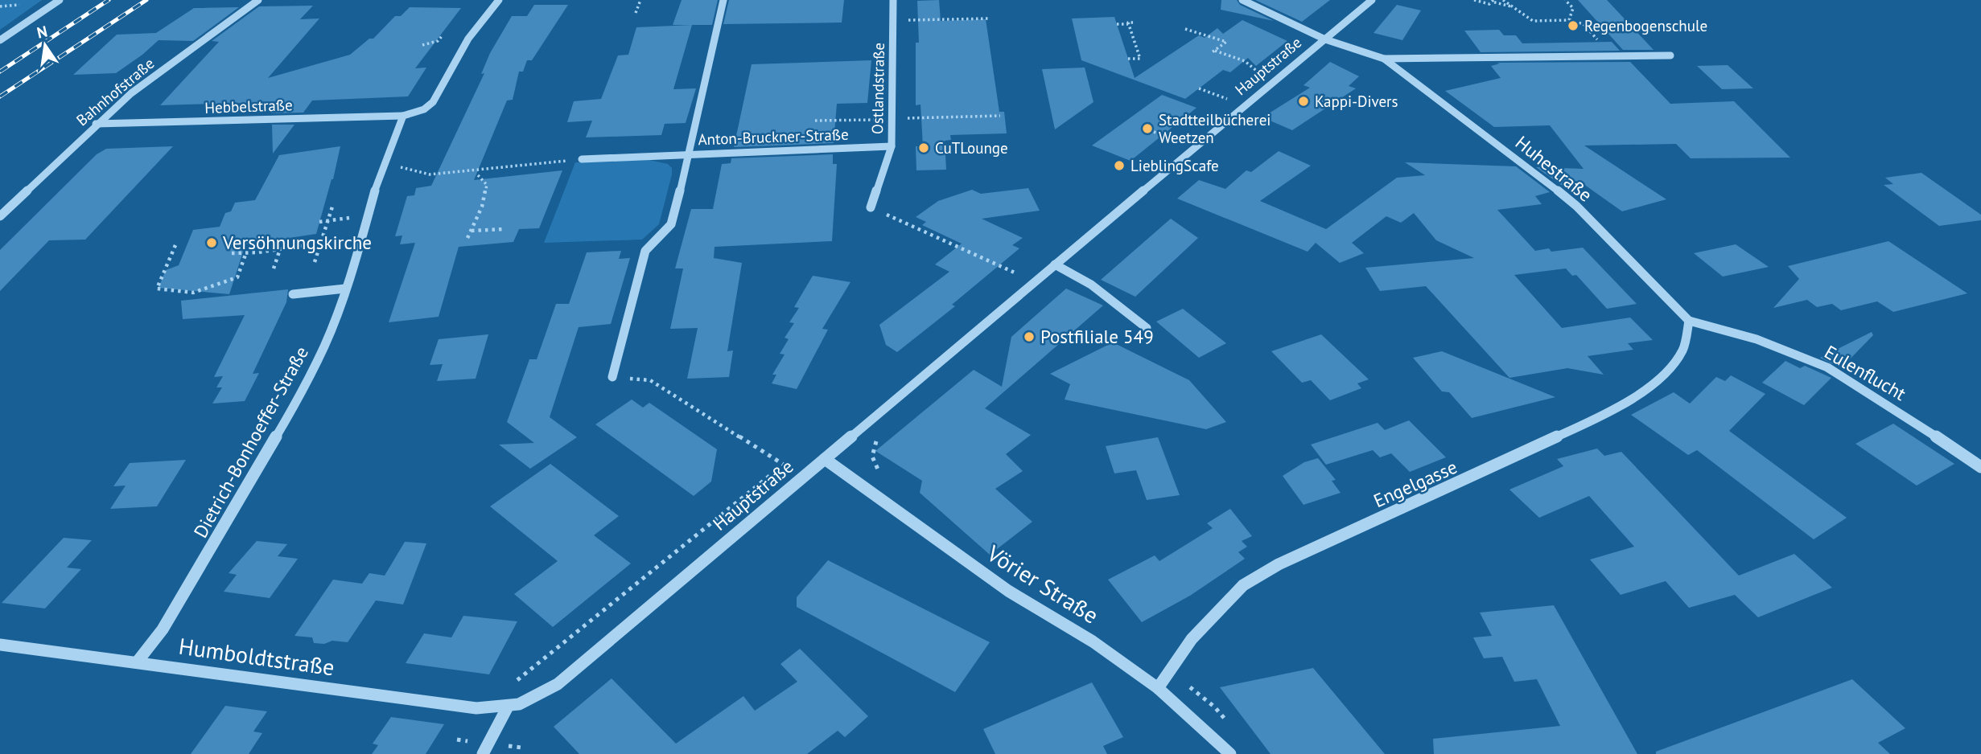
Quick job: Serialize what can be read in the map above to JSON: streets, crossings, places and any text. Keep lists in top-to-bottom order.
{
  "streets": {
    "street": [
      "Hauptstraße",
      "Ostlandstraße",
      "Bahnhofstraße",
      "Hebbelstraße",
      "Anton-Bruckner-Straße",
      "Huhestraße",
      "Eulenflucht",
      "Dietrich-Bonhoeffer-Straße",
      "Engelgasse",
      "Vörier Straße",
      "Humboldtstraße"
    ]
  },
  "crossings": [
    ["Hauptstraße", "Huhestraße"],
    ["Hauptstraße", "Vörier Straße"],
    ["Hauptstraße", "Humboldtstraße"],
    ["Ostlandstraße", "Anton-Bruckner-Straße"],
    ["Bahnhofstraße", "Hebbelstraße"],
    ["Hebbelstraße", "Dietrich-Bonhoeffer-Straße"],
    ["Huhestraße", "Eulenflucht"],
    ["Huhestraße", "Engelgasse"],
    ["Eulenflucht", "Engelgasse"],
    ["Dietrich-Bonhoeffer-Straße", "Humboldtstraße"],
    ["Engelgasse", "Vörier Straße"]
  ],
  "places": [
    "Regenbogenschule",
    "Kappi-Divers",
    "Stadtteilbücherei Weetzen",
    "CuTLounge",
    "LieblingScafe",
    "Versöhnungskirche",
    "Postfiliale 549"
  ],
  "north": "top"
}
